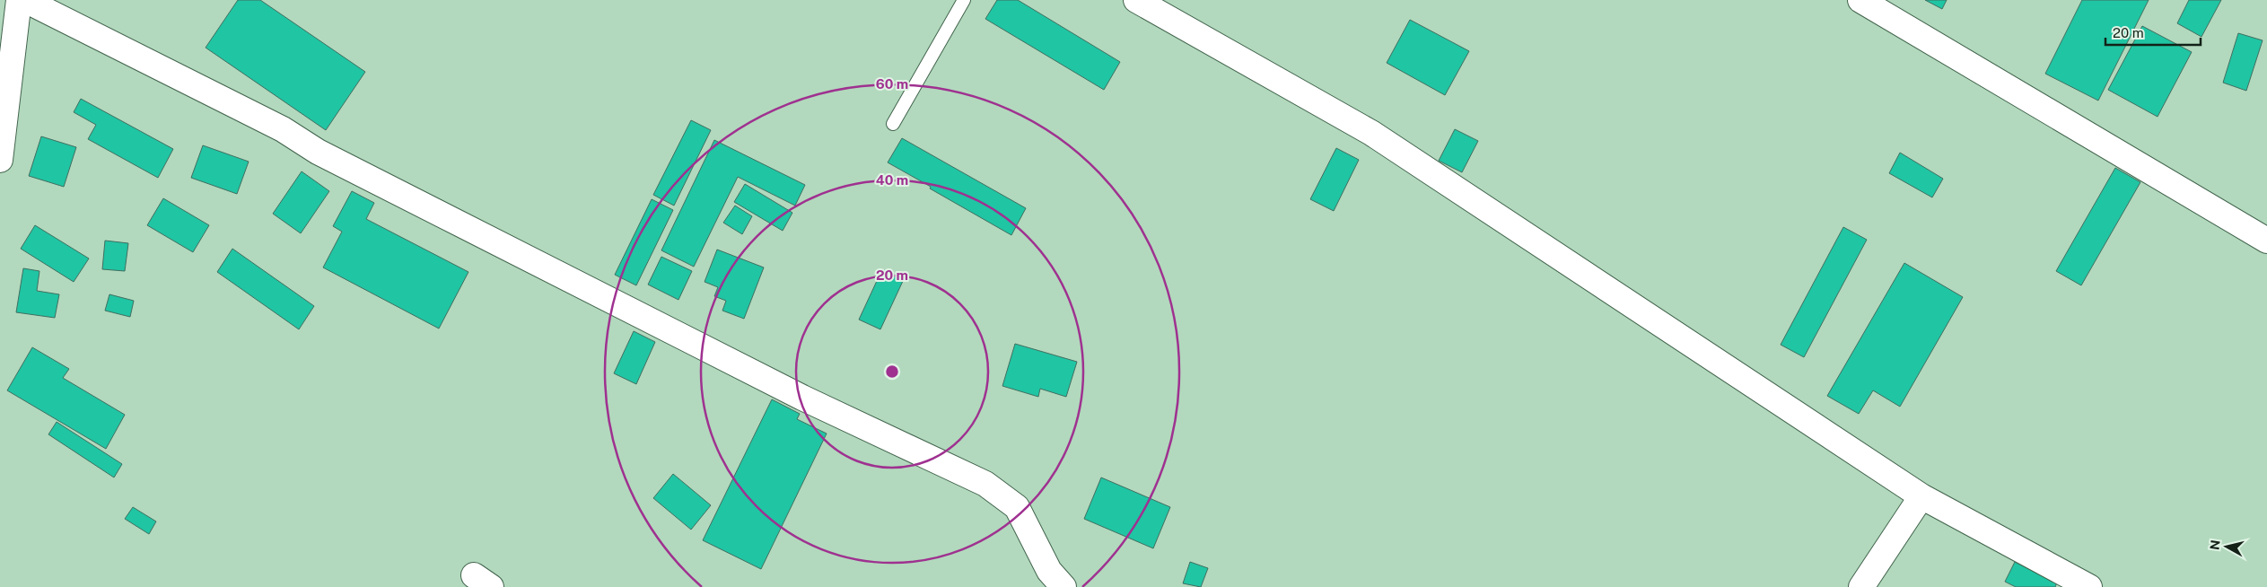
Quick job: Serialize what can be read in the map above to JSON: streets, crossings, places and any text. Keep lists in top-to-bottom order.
{
  "scale_bar": "20 m",
  "north": "left",
  "rings": ["60 m", "40 m", "20 m"]
}
